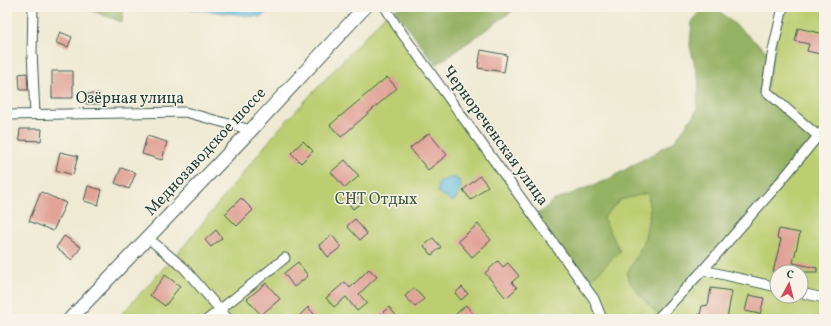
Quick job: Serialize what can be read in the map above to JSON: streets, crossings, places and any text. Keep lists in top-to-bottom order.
{
  "streets": {
    "main road": ["Меднозаводское шоссе"],
    "street": ["Озёрная улица", "Чернореченская улица"]
  },
  "crossings": [
    ["Озёрная улица", "Меднозаводское шоссе"]
  ],
  "parks": ["СНТ Отдых"],
  "north": "top"
}
